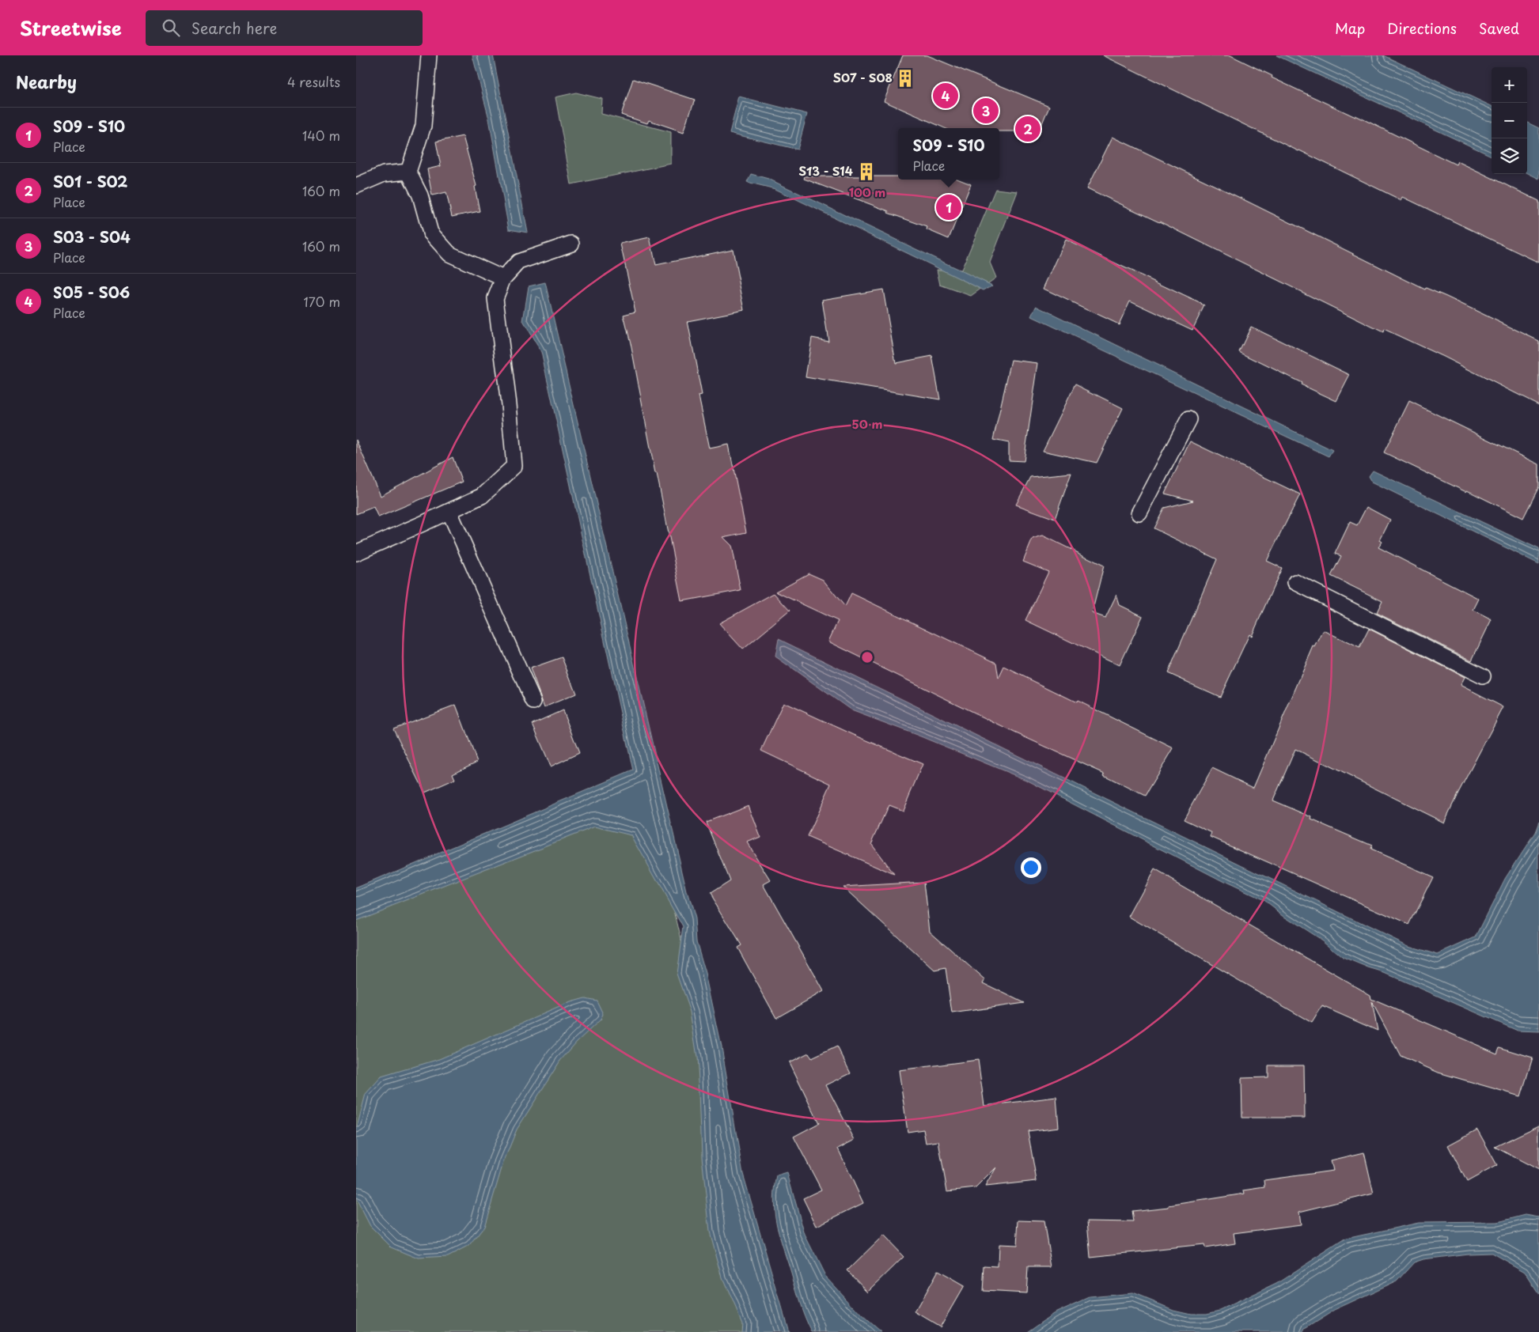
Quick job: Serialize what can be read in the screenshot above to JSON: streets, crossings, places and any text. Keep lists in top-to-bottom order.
{
  "places": {
    "building": ["S07 - S08", "S13 - S14"]
  },
  "page": {
    "header": "Streetwise",
    "search": "Search here",
    "nav": ["Map", "Directions", "Saved"],
    "heading": ["Nearby", "4 results"],
    "map_buttons": ["+", "−"],
    "pins": [
      "4",
      "3",
      "2",
      "1"
    ],
    "list": [
      {
        "mark": "1",
        "name": "S09 - S10",
        "note": "Place",
        "value": "140 m"
      },
      {
        "mark": "2",
        "name": "S01 - S02",
        "note": "Place",
        "value": "160 m"
      },
      {
        "mark": "3",
        "name": "S03 - S04",
        "note": "Place",
        "value": "160 m"
      },
      {
        "mark": "4",
        "name": "S05 - S06",
        "note": "Place",
        "value": "170 m"
      }
    ],
    "popup": ["S09 - S10", "Place"]
  },
  "rings": ["100 m", "50 m"]
}
